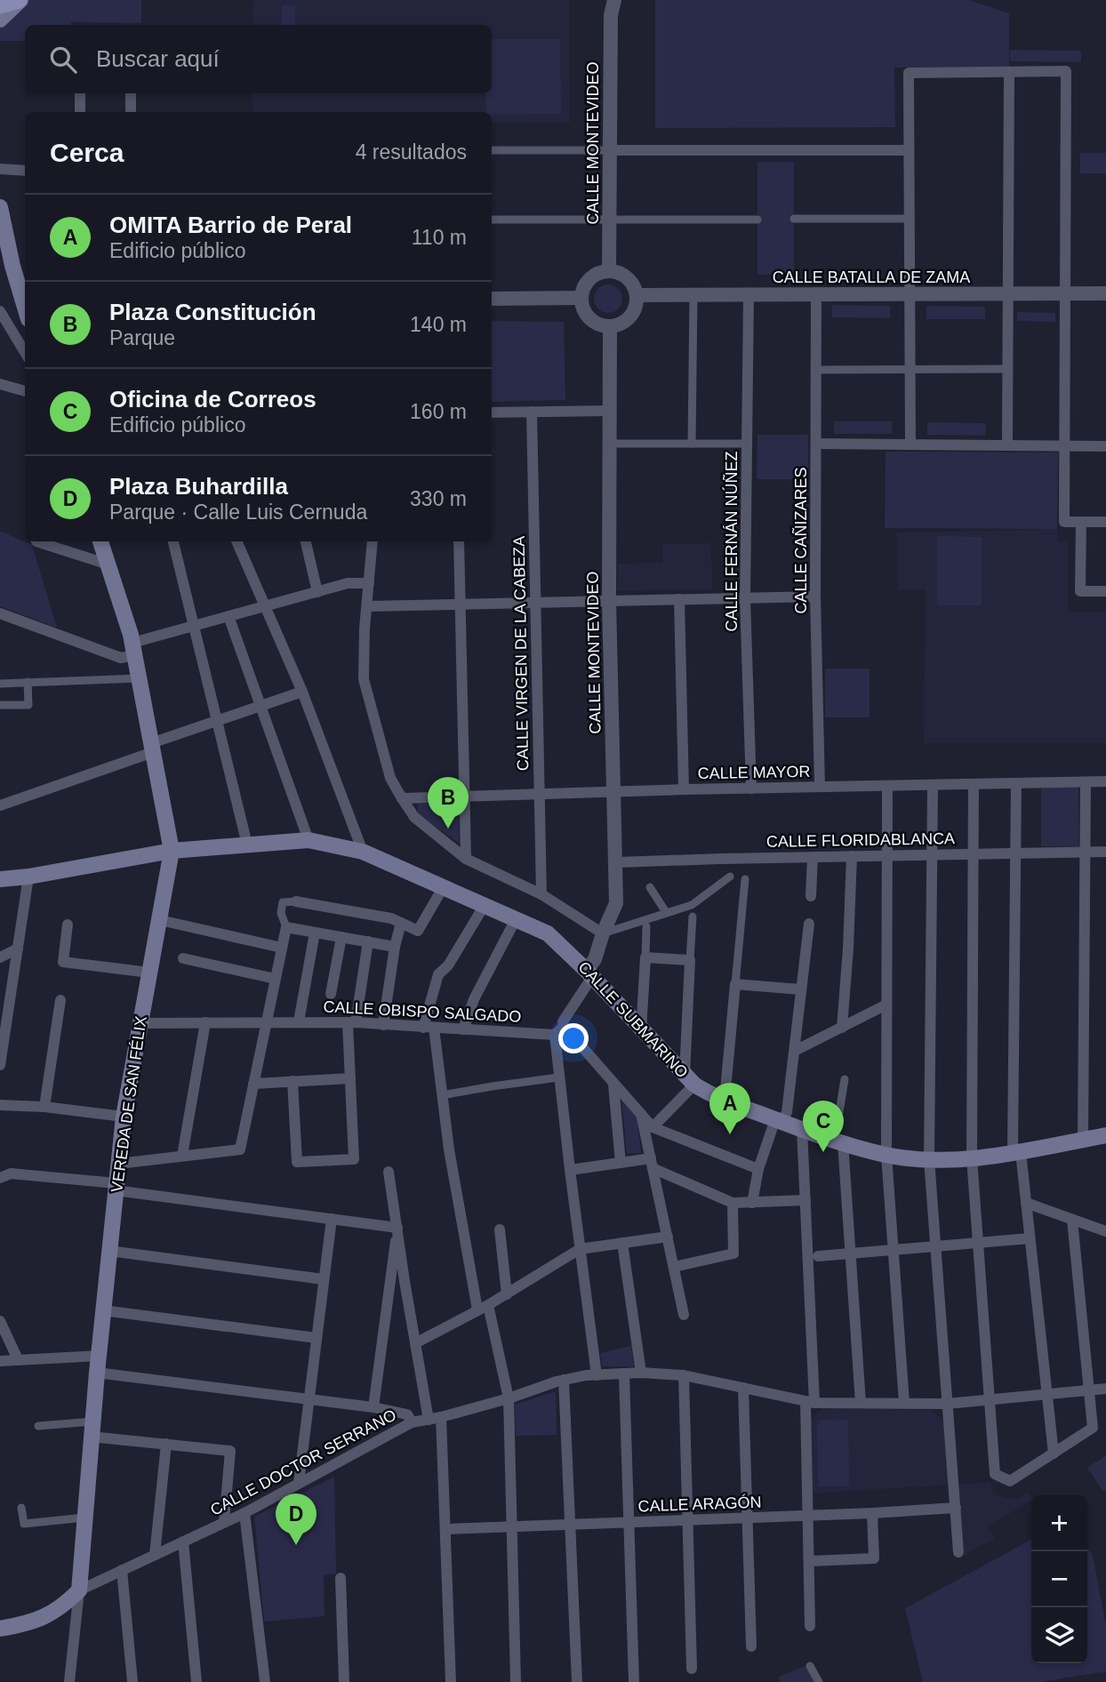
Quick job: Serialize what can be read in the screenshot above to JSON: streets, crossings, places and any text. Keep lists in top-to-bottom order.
{
  "streets": {
    "main road": ["CALLE SUBMARINO", "VEREDA DE SAN FÉLIX"],
    "street": [
      "CALLE MONTEVIDEO",
      "CALLE BATALLA DE ZAMA",
      "CALLE CAÑIZARES",
      "CALLE FERNÁN NÚÑEZ",
      "CALLE VIRGEN DE LA CABEZA",
      "CALLE MAYOR",
      "CALLE FLORIDABLANCA",
      "CALLE OBISPO SALGADO",
      "CALLE DOCTOR SERRANO",
      "CALLE ARAGÓN"
    ]
  },
  "crossings": [
    ["CALLE MONTEVIDEO", "CALLE BATALLA DE ZAMA"],
    ["CALLE MONTEVIDEO", "CALLE MAYOR"],
    ["CALLE MONTEVIDEO", "CALLE FLORIDABLANCA"],
    ["CALLE MONTEVIDEO", "CALLE SUBMARINO"],
    ["CALLE BATALLA DE ZAMA", "CALLE CAÑIZARES"],
    ["CALLE BATALLA DE ZAMA", "CALLE FERNÁN NÚÑEZ"],
    ["CALLE CAÑIZARES", "CALLE MAYOR"],
    ["CALLE FERNÁN NÚÑEZ", "CALLE MAYOR"],
    ["CALLE VIRGEN DE LA CABEZA", "CALLE MAYOR"],
    ["CALLE OBISPO SALGADO", "VEREDA DE SAN FÉLIX"],
    ["CALLE SUBMARINO", "VEREDA DE SAN FÉLIX"],
    ["VEREDA DE SAN FÉLIX", "CALLE DOCTOR SERRANO"]
  ],
  "page": {
    "search": "Buscar aquí",
    "heading": ["Cerca", "4 resultados"],
    "list": [
      {
        "mark": "A",
        "name": "OMITA Barrio de Peral",
        "note": "Edificio público",
        "value": "110 m"
      },
      {
        "mark": "B",
        "name": "Plaza Constitución",
        "note": "Parque",
        "value": "140 m"
      },
      {
        "mark": "C",
        "name": "Oficina de Correos",
        "note": "Edificio público",
        "value": "160 m"
      },
      {
        "mark": "D",
        "name": "Plaza Buhardilla",
        "note": "Parque · Calle Luis Cernuda",
        "value": "330 m"
      }
    ],
    "pins": [
      "B",
      "A",
      "C",
      "D"
    ],
    "map_buttons": ["+", "−"]
  }
}
